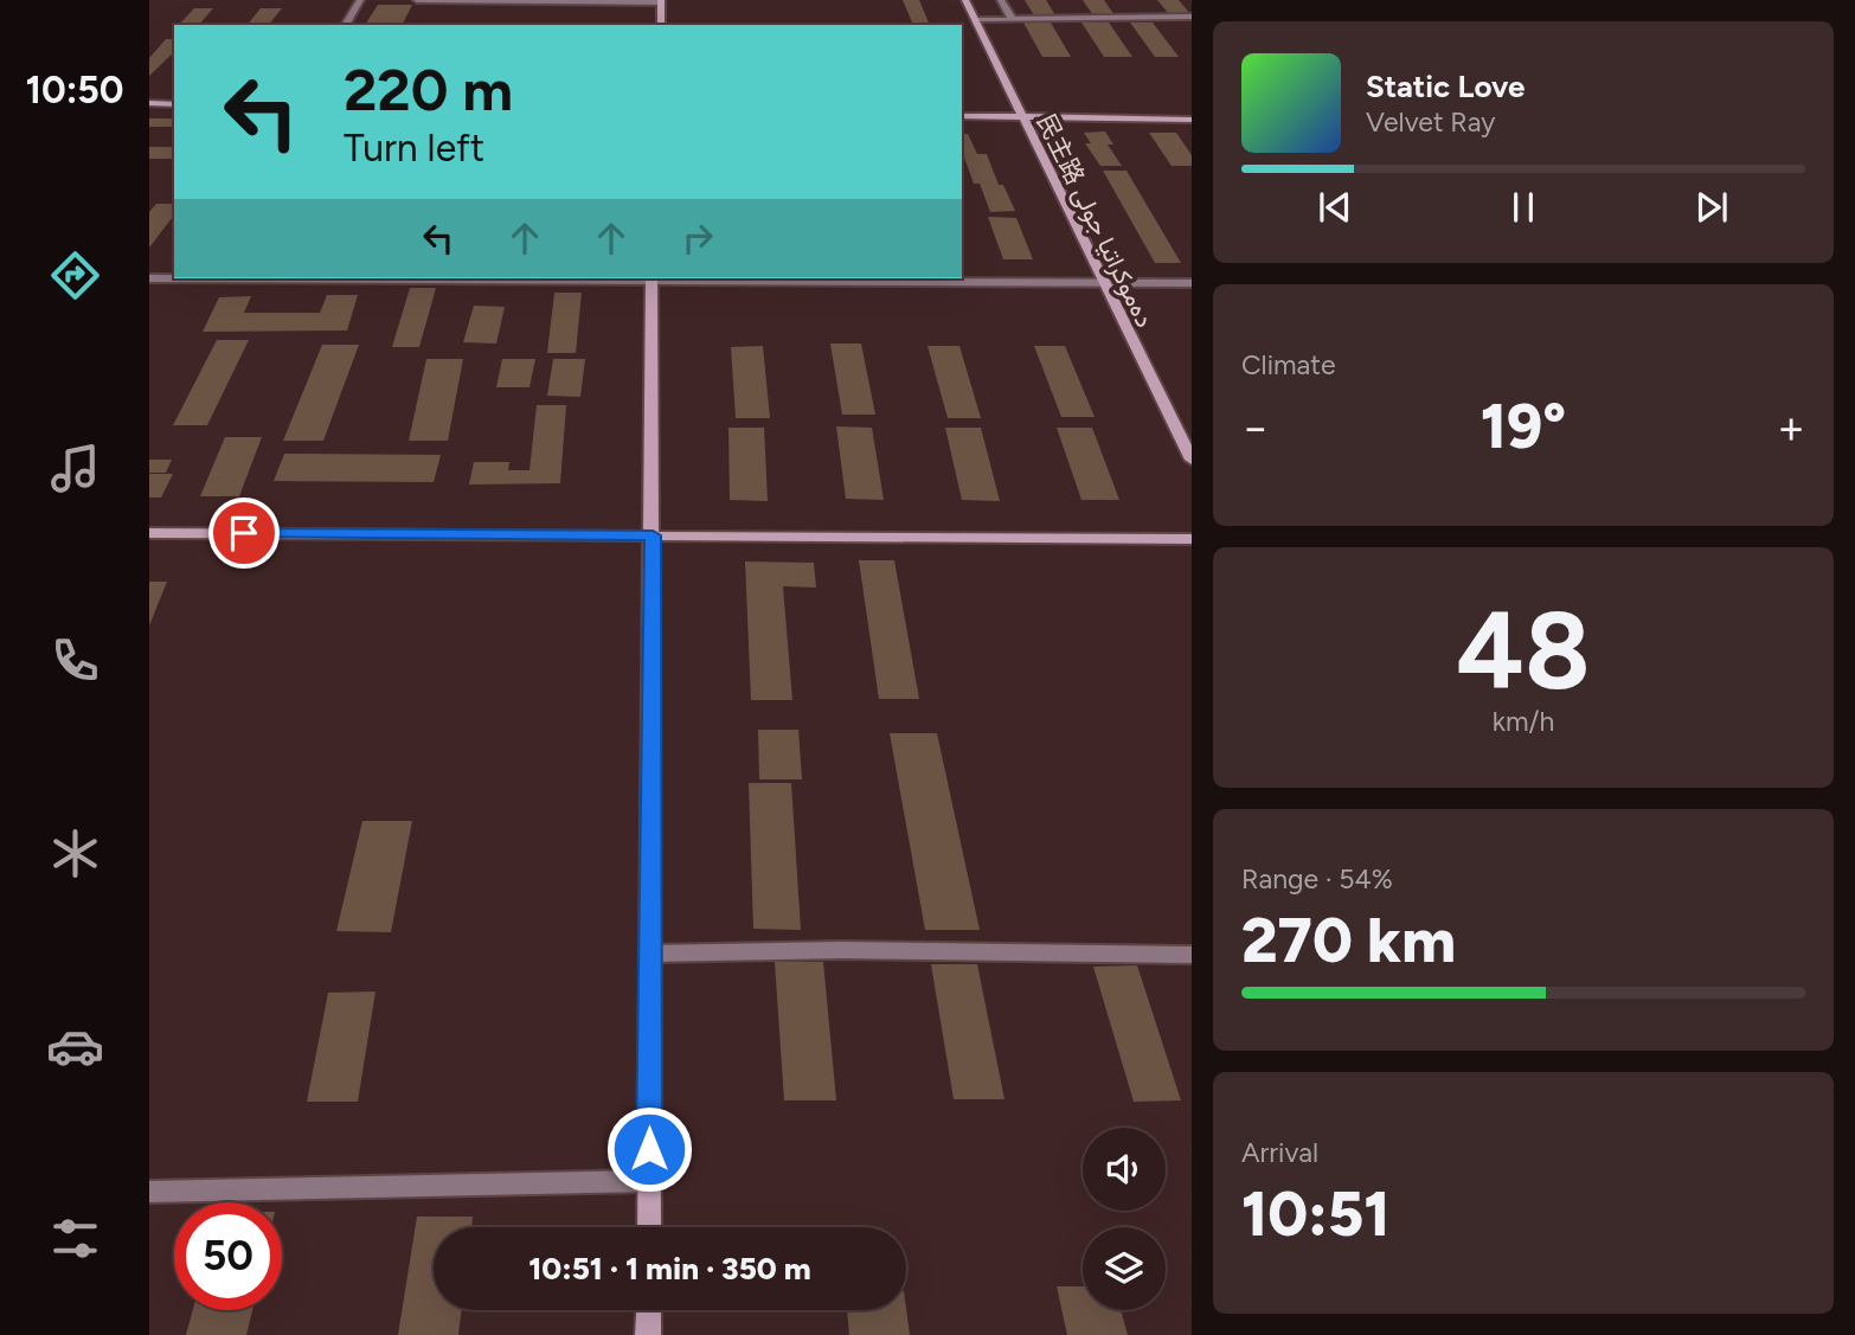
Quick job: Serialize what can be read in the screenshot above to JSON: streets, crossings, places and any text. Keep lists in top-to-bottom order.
{
  "streets": {
    "street": ["民主路 دەموكراتيا جولى"]
  },
  "page": {
    "tabs": "10:50",
    "turn": ["220 m", "Turn left"],
    "song": ["Static Love", "Velvet Ray"],
    "tile": [
      "Climate",
      ["48", "km/h"],
      ["Range · 54%", "270 km"],
      ["Arrival", "10:51"]
    ],
    "heat": ["−", "19°", "+"],
    "limit": "50",
    "trip": "10:51 · 1 min · 350 m"
  }
}
